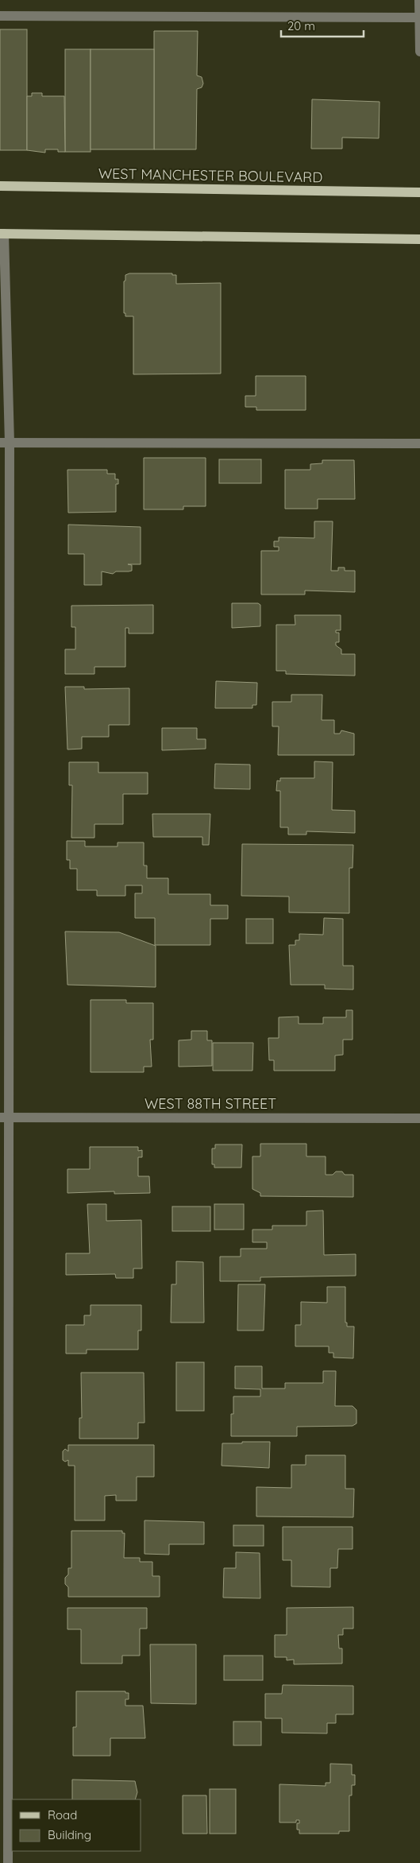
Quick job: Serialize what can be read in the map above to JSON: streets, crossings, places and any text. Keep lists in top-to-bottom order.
{
  "streets": {
    "main road": ["WEST MANCHESTER BOULEVARD"],
    "street": ["WEST 88TH STREET"]
  },
  "legend": ["Road", "Building"],
  "scale_bar": "20 m"
}
